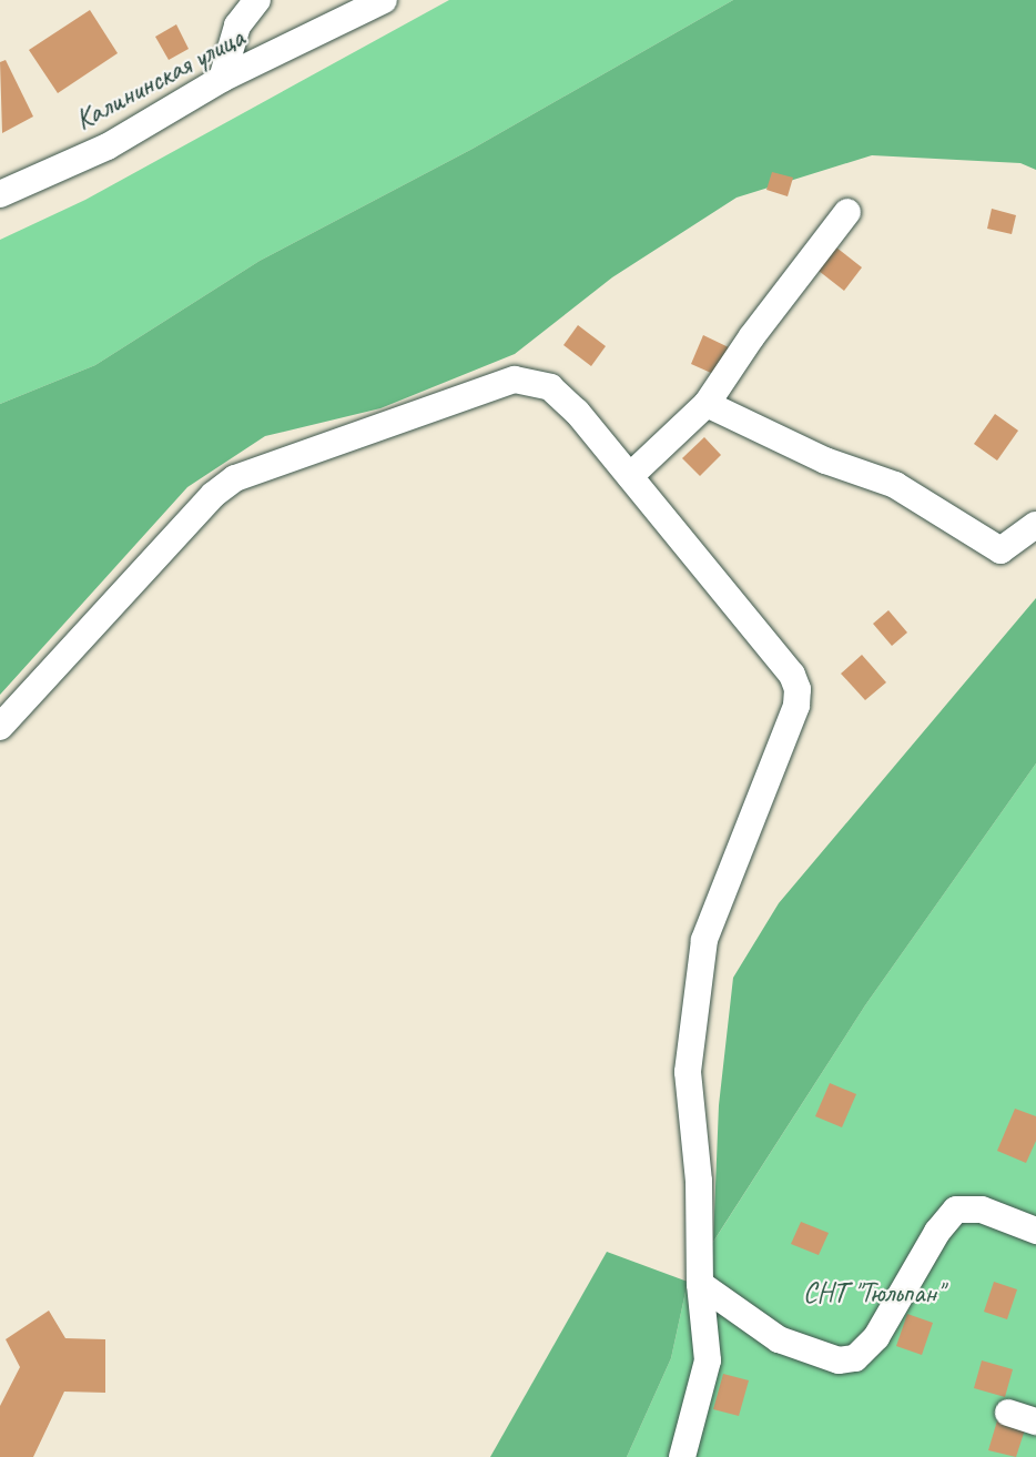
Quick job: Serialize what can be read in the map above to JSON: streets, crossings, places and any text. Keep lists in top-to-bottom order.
{
  "streets": {
    "street": ["Калининская улица"]
  },
  "parks": ["СНТ \"Тюльпан\""]
}
